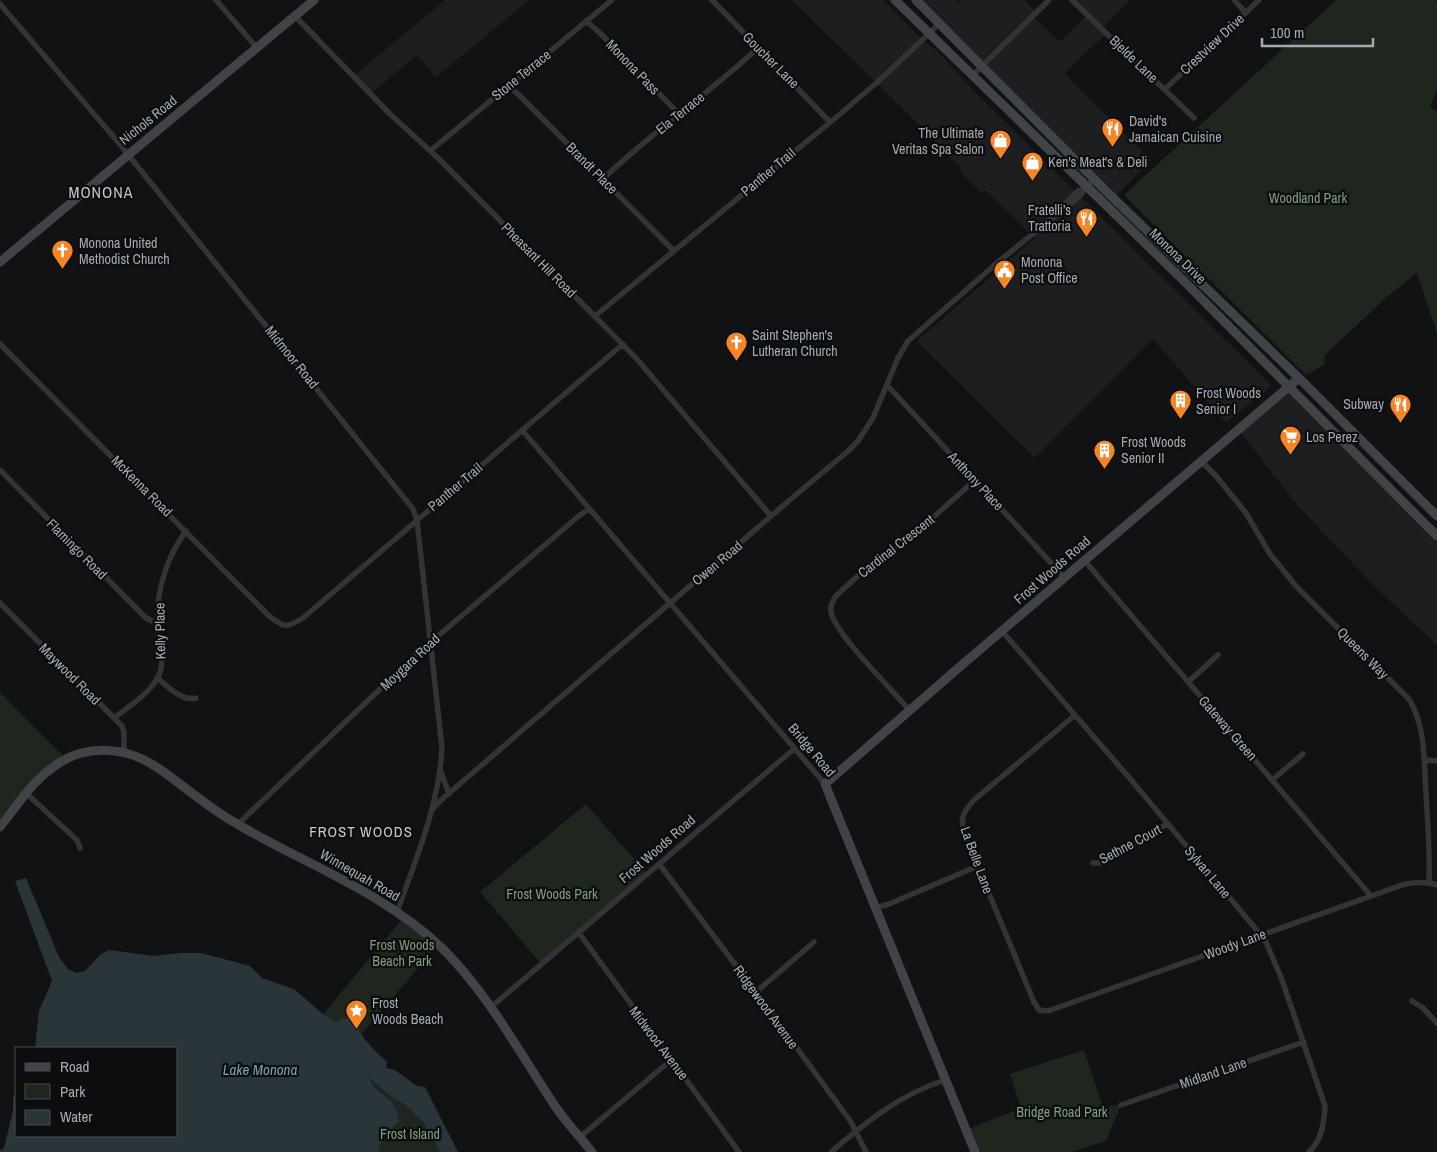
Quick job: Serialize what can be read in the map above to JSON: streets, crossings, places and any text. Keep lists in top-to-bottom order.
{
  "streets": {
    "street": [
      "Crestview Drive",
      "Bjelde Lane",
      "Goucher Lane",
      "Monona Pass",
      "Stone Terrace",
      "Ela Terrace",
      "Nichols Road",
      "Brandt Place",
      "Panther Trail",
      "Monona Drive",
      "Pheasant Hill Road",
      "Midmoor Road",
      "Anthony Place",
      "McKenna Road",
      "Cardinal Crescent",
      "Flamingo Road",
      "Owen Road",
      "Frost Woods Road",
      "Kelly Place",
      "Queens Way",
      "Moygara Road",
      "Maywood Road",
      "Gateway Green",
      "Bridge Road",
      "Sethne Court",
      "La Belle Lane",
      "Sylvan Lane",
      "Winnequah Road",
      "Woody Lane",
      "Ridgewood Avenue",
      "Midwood Avenue",
      "Midland Lane"
    ]
  },
  "crossings": [
    ["Crestview Drive", "Bjelde Lane"],
    ["Goucher Lane", "Ela Terrace"],
    ["Goucher Lane", "Panther Trail"],
    ["Monona Pass", "Stone Terrace"],
    ["Monona Pass", "Ela Terrace"],
    ["Stone Terrace", "Brandt Place"],
    ["Stone Terrace", "Pheasant Hill Road"],
    ["Ela Terrace", "Brandt Place"],
    ["Nichols Road", "Pheasant Hill Road"],
    ["Nichols Road", "Midmoor Road"],
    ["Brandt Place", "Panther Trail"],
    ["Panther Trail", "Monona Drive"],
    ["Panther Trail", "Pheasant Hill Road"],
    ["Panther Trail", "Midmoor Road"],
    ["Panther Trail", "McKenna Road"],
    ["Panther Trail", "Bridge Road"],
    ["Monona Drive", "Owen Road"],
    ["Monona Drive", "Frost Woods Road"],
    ["Pheasant Hill Road", "Owen Road"],
    ["Midmoor Road", "Owen Road"],
    ["Midmoor Road", "Moygara Road"],
    ["Anthony Place", "Cardinal Crescent"],
    ["Anthony Place", "Owen Road"],
    ["Anthony Place", "Frost Woods Road"],
    ["McKenna Road", "Kelly Place"],
    ["Cardinal Crescent", "Frost Woods Road"],
    ["Flamingo Road", "Kelly Place"],
    ["Owen Road", "Bridge Road"],
    ["Owen Road", "Winnequah Road"],
    ["Frost Woods Road", "Queens Way"],
    ["Frost Woods Road", "Gateway Green"],
    ["Frost Woods Road", "Bridge Road"],
    ["Frost Woods Road", "Sylvan Lane"],
    ["Frost Woods Road", "Winnequah Road"],
    ["Frost Woods Road", "Ridgewood Avenue"],
    ["Frost Woods Road", "Midwood Avenue"],
    ["Kelly Place", "Maywood Road"],
    ["Queens Way", "Woody Lane"],
    ["Moygara Road", "Bridge Road"],
    ["Moygara Road", "Winnequah Road"],
    ["Maywood Road", "Winnequah Road"],
    ["Gateway Green", "Woody Lane"],
    ["Sethne Court", "Sylvan Lane"],
    ["La Belle Lane", "Sylvan Lane"],
    ["La Belle Lane", "Woody Lane"],
    ["Sylvan Lane", "Woody Lane"],
    ["Sylvan Lane", "Midland Lane"]
  ],
  "districts": ["MONONA", "FROST WOODS"],
  "water": ["Lake Monona"],
  "parks": [
    "Woodland Park",
    "Frost Woods Park",
    "Frost Woods Beach Park",
    "Bridge Road Park",
    "Frost Island"
  ],
  "places": {
    "restaurant": ["David's Jamaican Cuisine", "Fratelli’s Trattoria", "Subway"],
    "shop": ["The Ultimate Veritas Spa Salon", "Ken's Meat's & Deli"],
    "church": ["Monona United Methodist Church", "Saint Stephen's Lutheran Church"],
    "public building": ["Monona Post Office"],
    "building": ["Frost Woods Senior I", "Frost Woods Senior II"],
    "supermarket": ["Los Perez"],
    "place": ["Frost Woods Beach"]
  },
  "legend": ["Road", "Park", "Water"],
  "scale_bar": "100 m"
}
